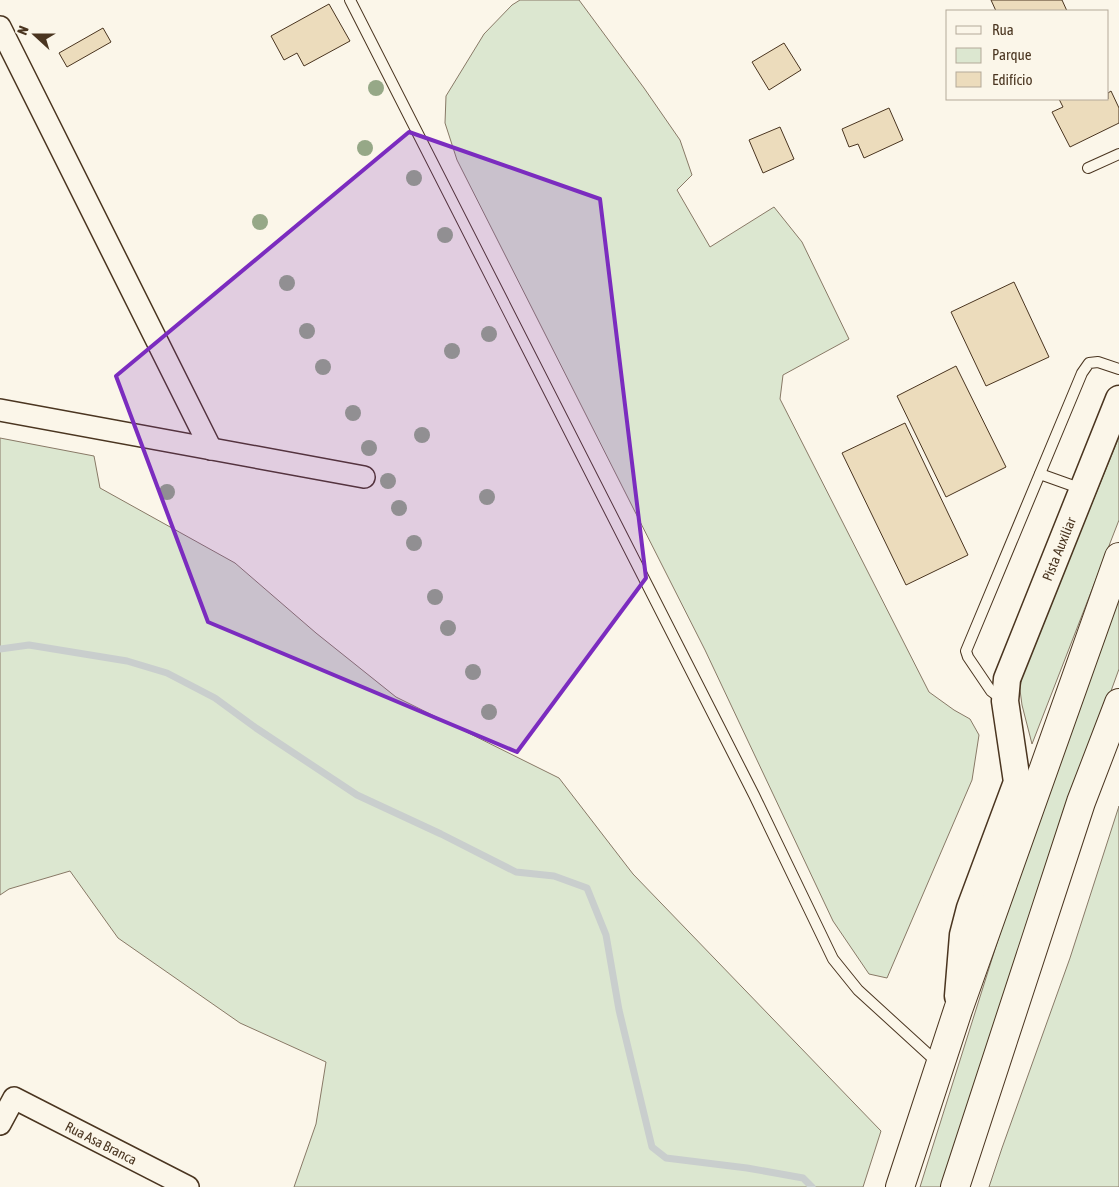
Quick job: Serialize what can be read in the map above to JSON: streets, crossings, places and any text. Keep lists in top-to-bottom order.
{
  "streets": {
    "street": ["Pista Auxiliar", "Rua Asa Branca"]
  },
  "legend": ["Rua", "Parque", "Edifício"],
  "north": "left"
}
